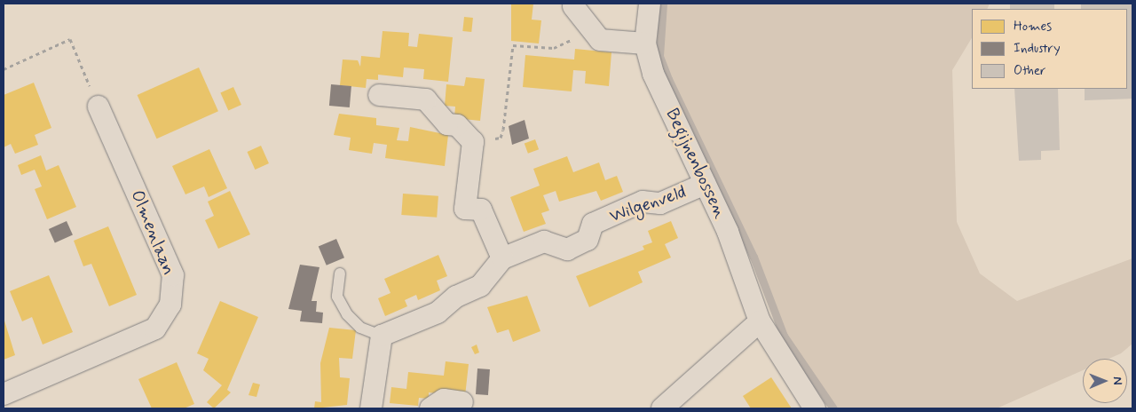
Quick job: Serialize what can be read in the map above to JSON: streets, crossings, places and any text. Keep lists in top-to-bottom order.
{
  "streets": {
    "street": ["Begijnenbossen", "Wilgenveld", "Olmenlaan"]
  },
  "crossings": [
    ["Begijnenbossen", "Wilgenveld"]
  ],
  "legend": ["Homes", "Industry", "Other"],
  "north": "right"
}
